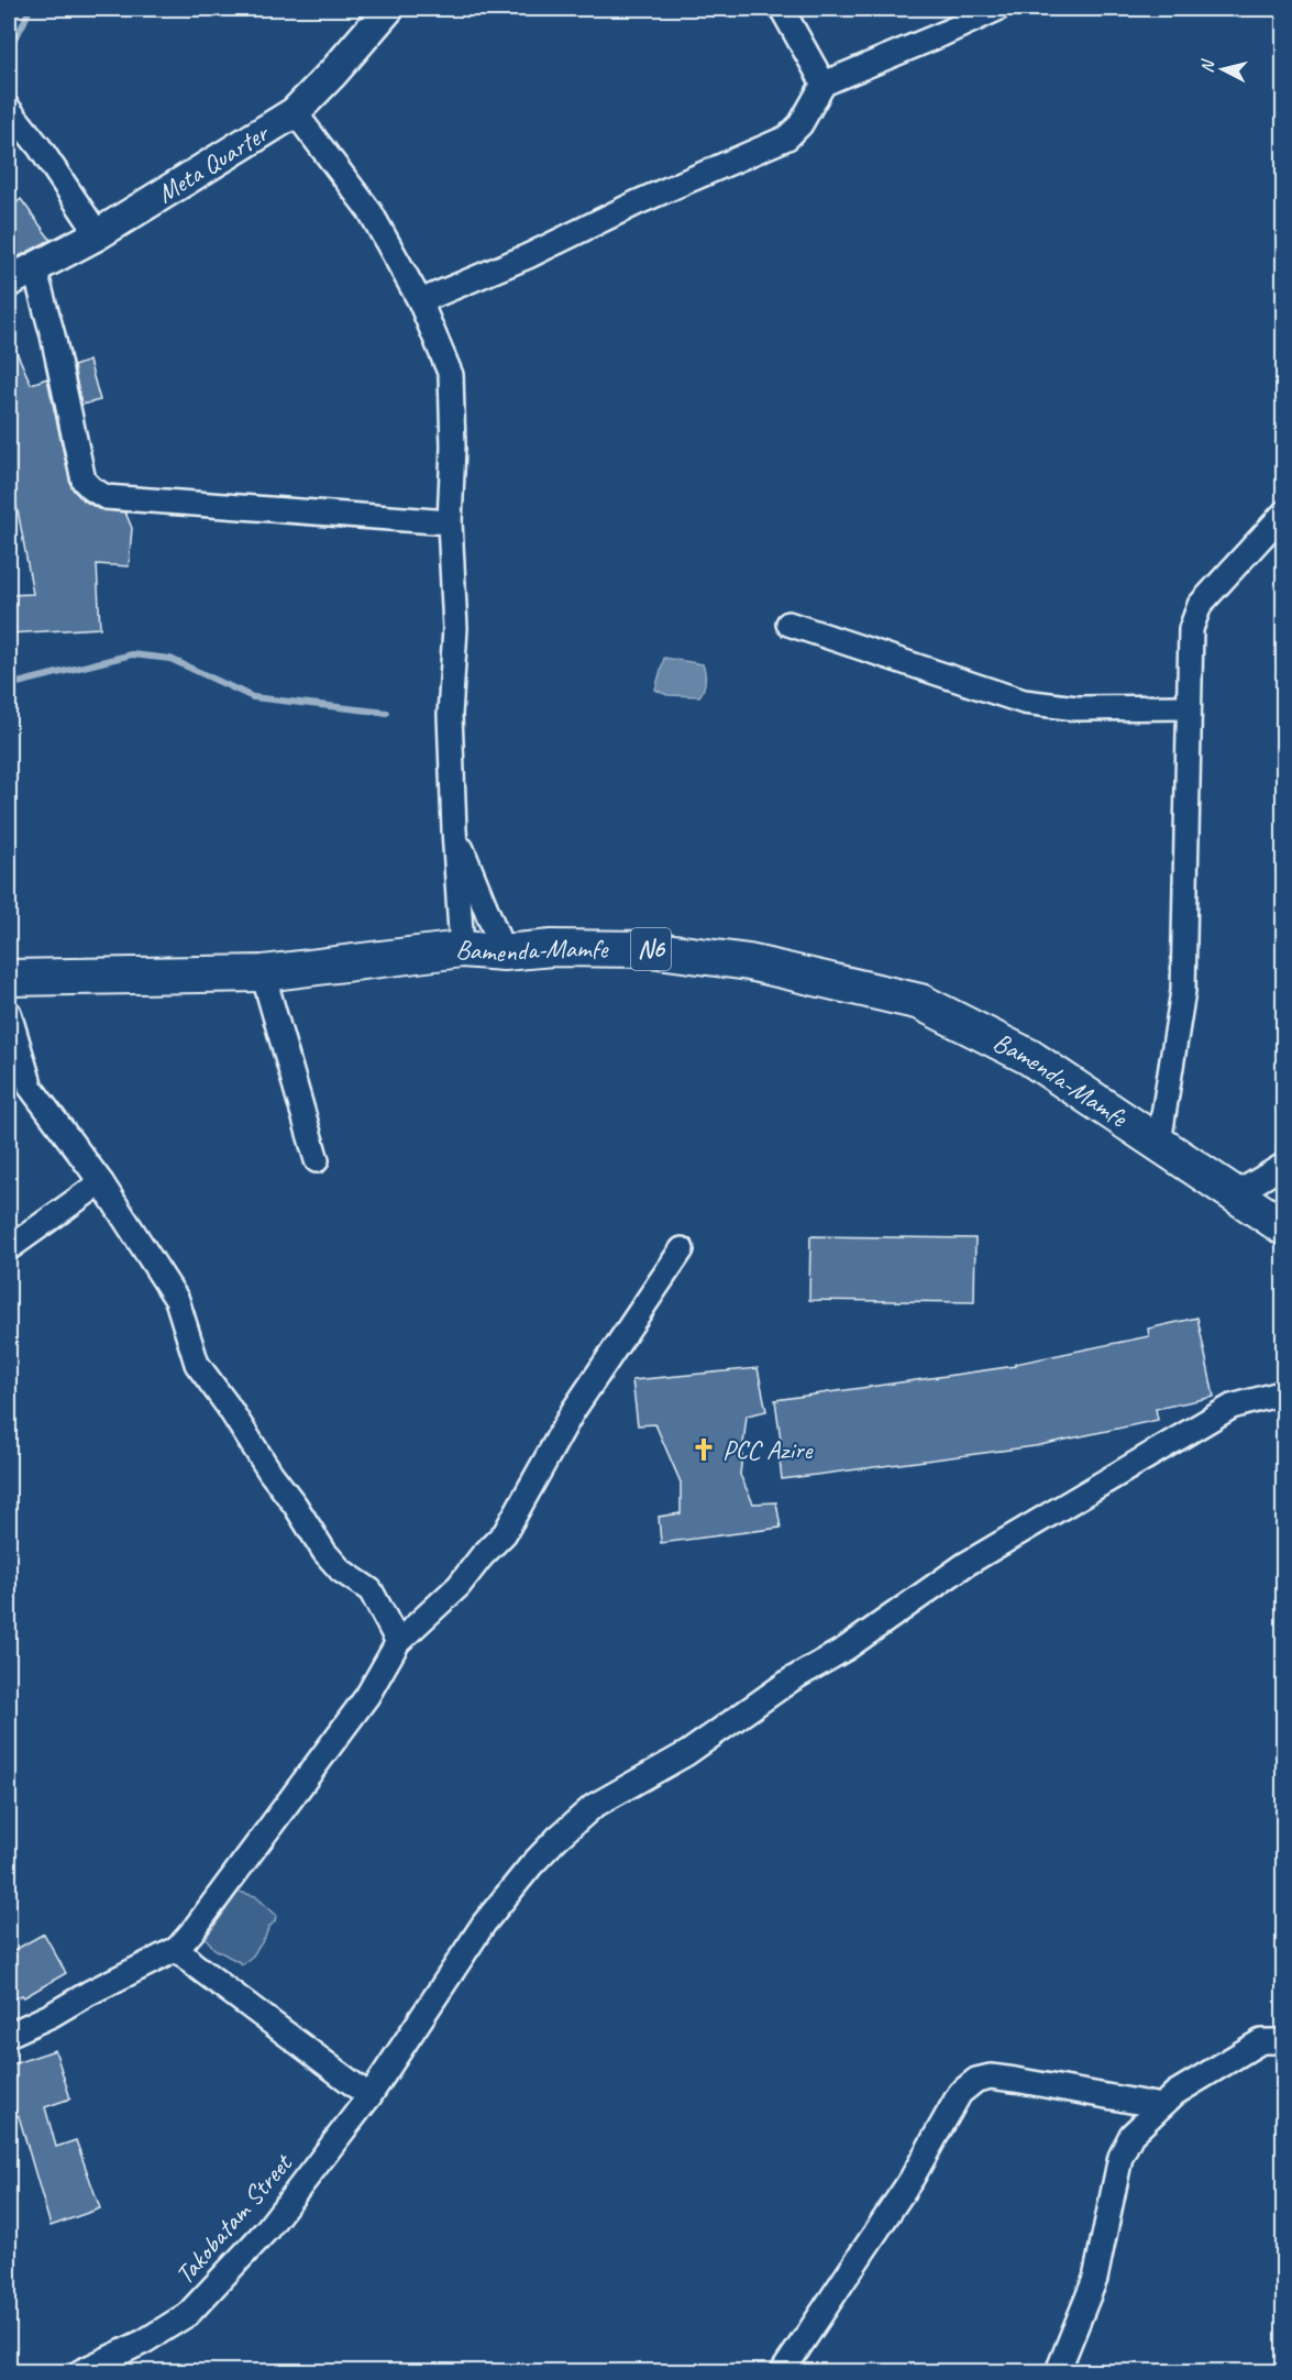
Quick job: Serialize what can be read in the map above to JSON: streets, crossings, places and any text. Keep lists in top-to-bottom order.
{
  "streets": {
    "highway": ["N6", "Bamenda-Mamfe"],
    "main road": ["Meta Quarter"],
    "street": ["Takobatam Street"]
  },
  "places": {
    "church": ["PCC Azire"]
  },
  "north": "left"
}
